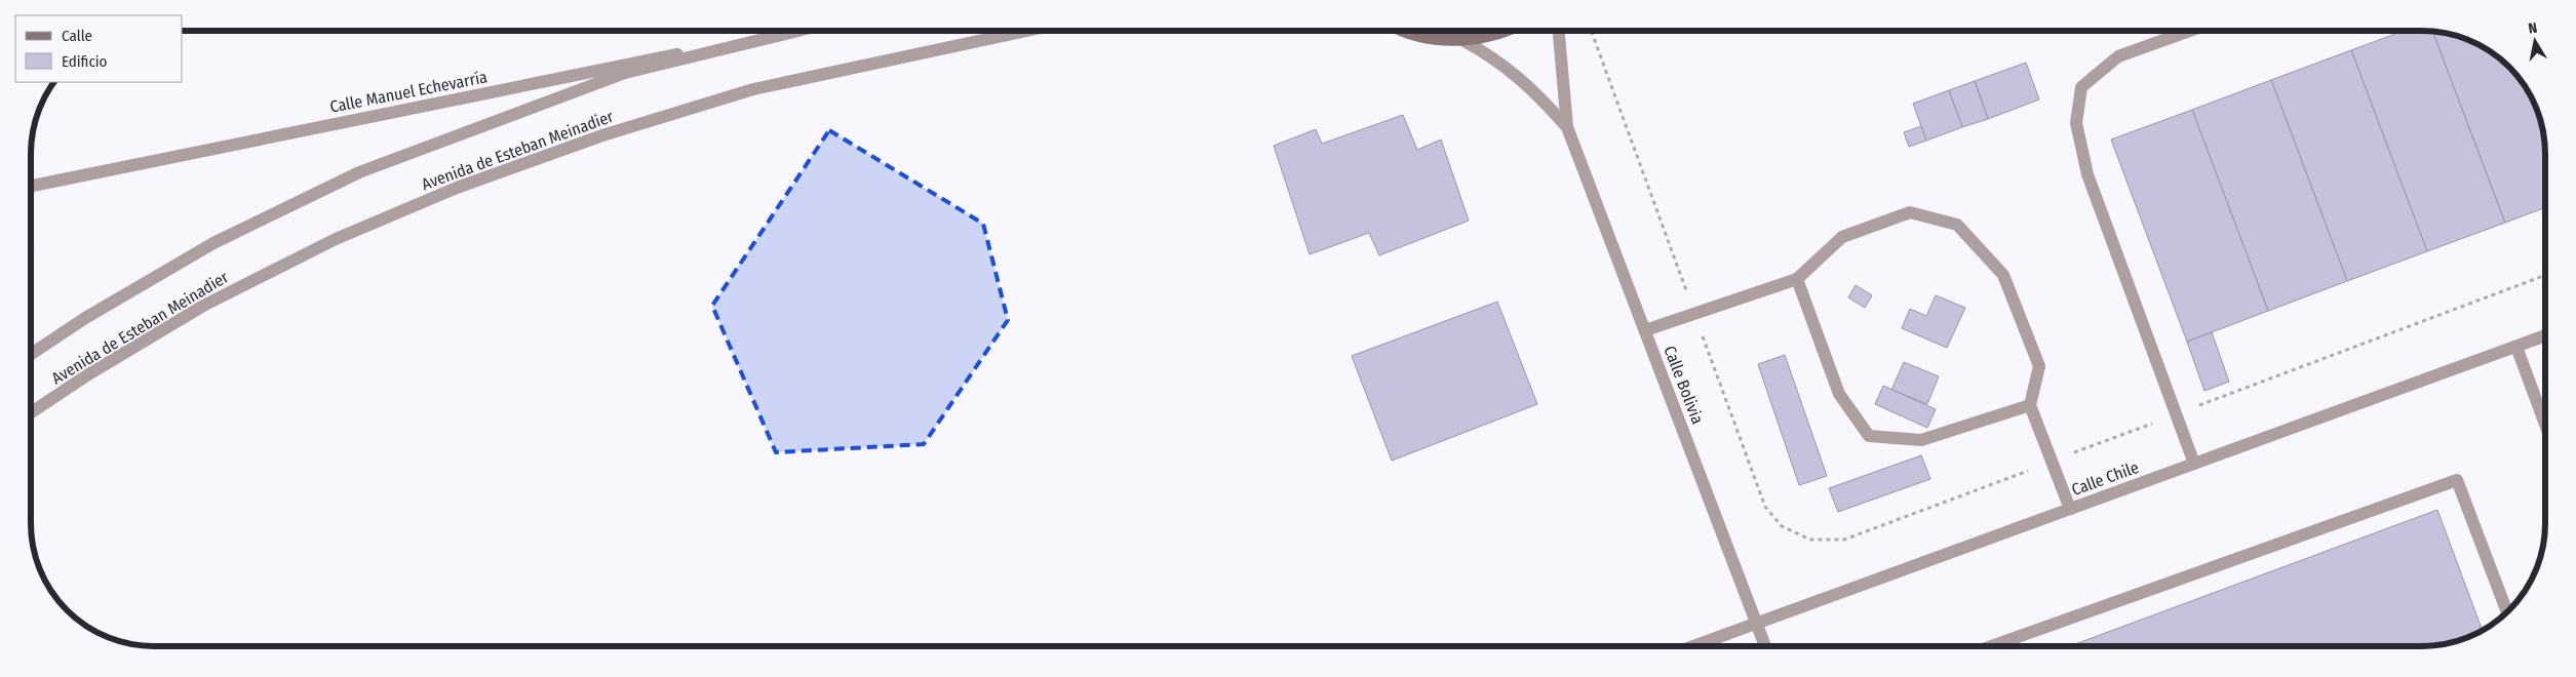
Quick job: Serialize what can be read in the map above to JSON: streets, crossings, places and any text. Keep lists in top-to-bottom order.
{
  "streets": {
    "street": [
      "Calle Manuel Echevarría",
      "Avenida de Esteban Meinadier",
      "Calle Bolivia",
      "Calle Chile"
    ]
  },
  "crossings": [
    ["Calle Bolivia", "Calle Chile"]
  ],
  "legend": ["Calle", "Edificio"],
  "north": "top"
}
